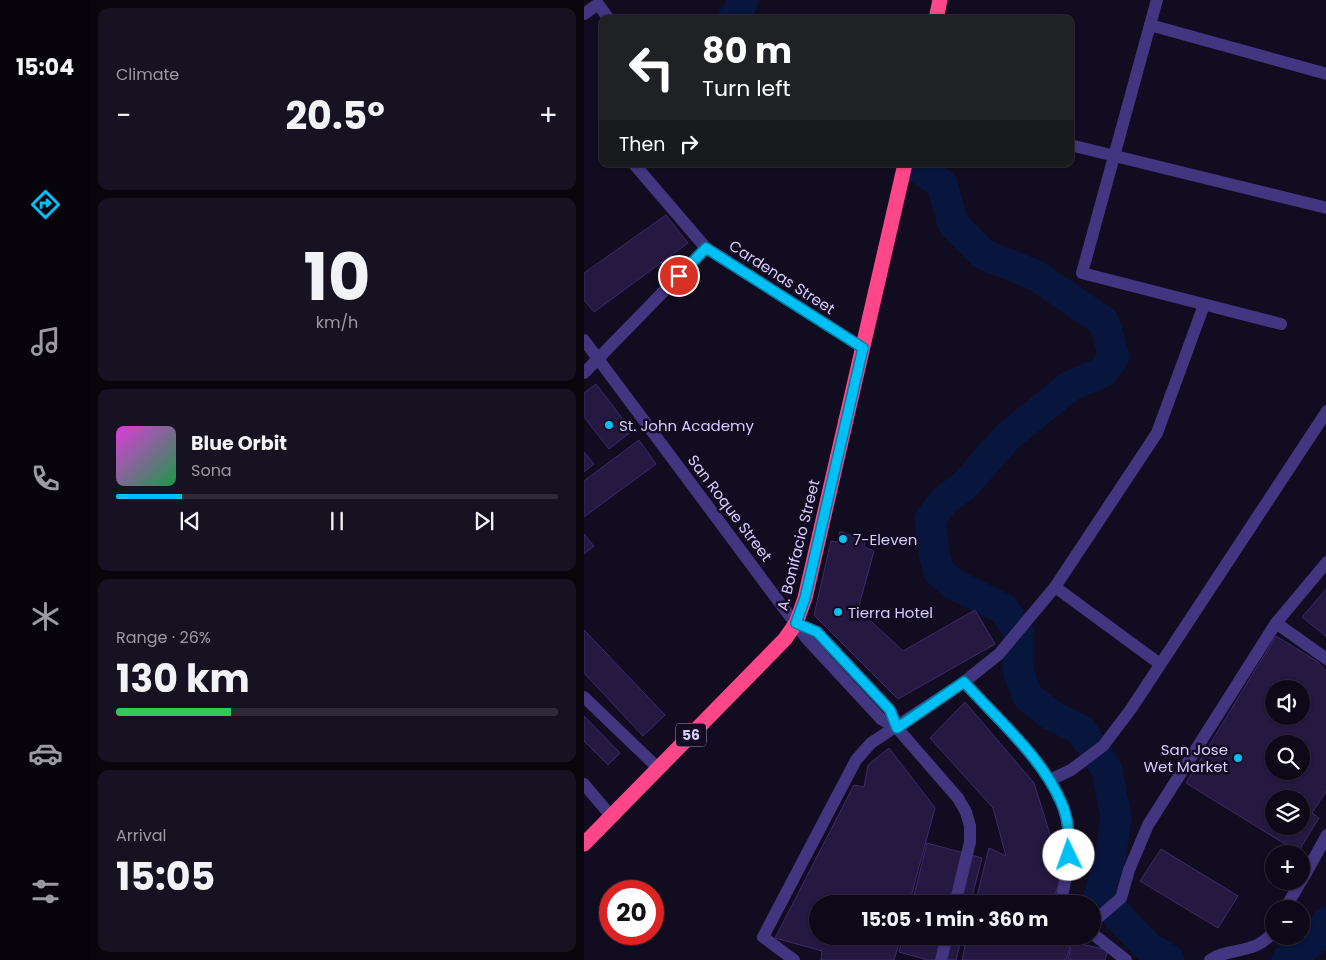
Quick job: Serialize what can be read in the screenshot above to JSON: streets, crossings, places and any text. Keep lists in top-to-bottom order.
{
  "streets": {
    "highway": ["A. Bonifacio Street", "56"],
    "street": ["Cardenas Street", "San Roque Street"]
  },
  "crossings": [
    ["Cardenas Street", "San Roque Street"],
    ["Cardenas Street", "A. Bonifacio Street"],
    ["San Roque Street", "A. Bonifacio Street"]
  ],
  "places": [
    "St. John Academy",
    "7-Eleven",
    "Tierra Hotel",
    "San Jose Wet Market"
  ],
  "page": {
    "tabs": "15:04",
    "tile": [
      "Climate",
      ["10", "km/h"],
      ["Range · 26%", "130 km"],
      ["Arrival", "15:05"]
    ],
    "turn": ["80 m", "Turn left"],
    "heat": ["−", "20.5°", "+"],
    "then": "Then",
    "song": ["Blue Orbit", "Sona"],
    "map_buttons": ["+", "−"],
    "limit": "20",
    "trip": "15:05 · 1 min · 360 m"
  }
}
